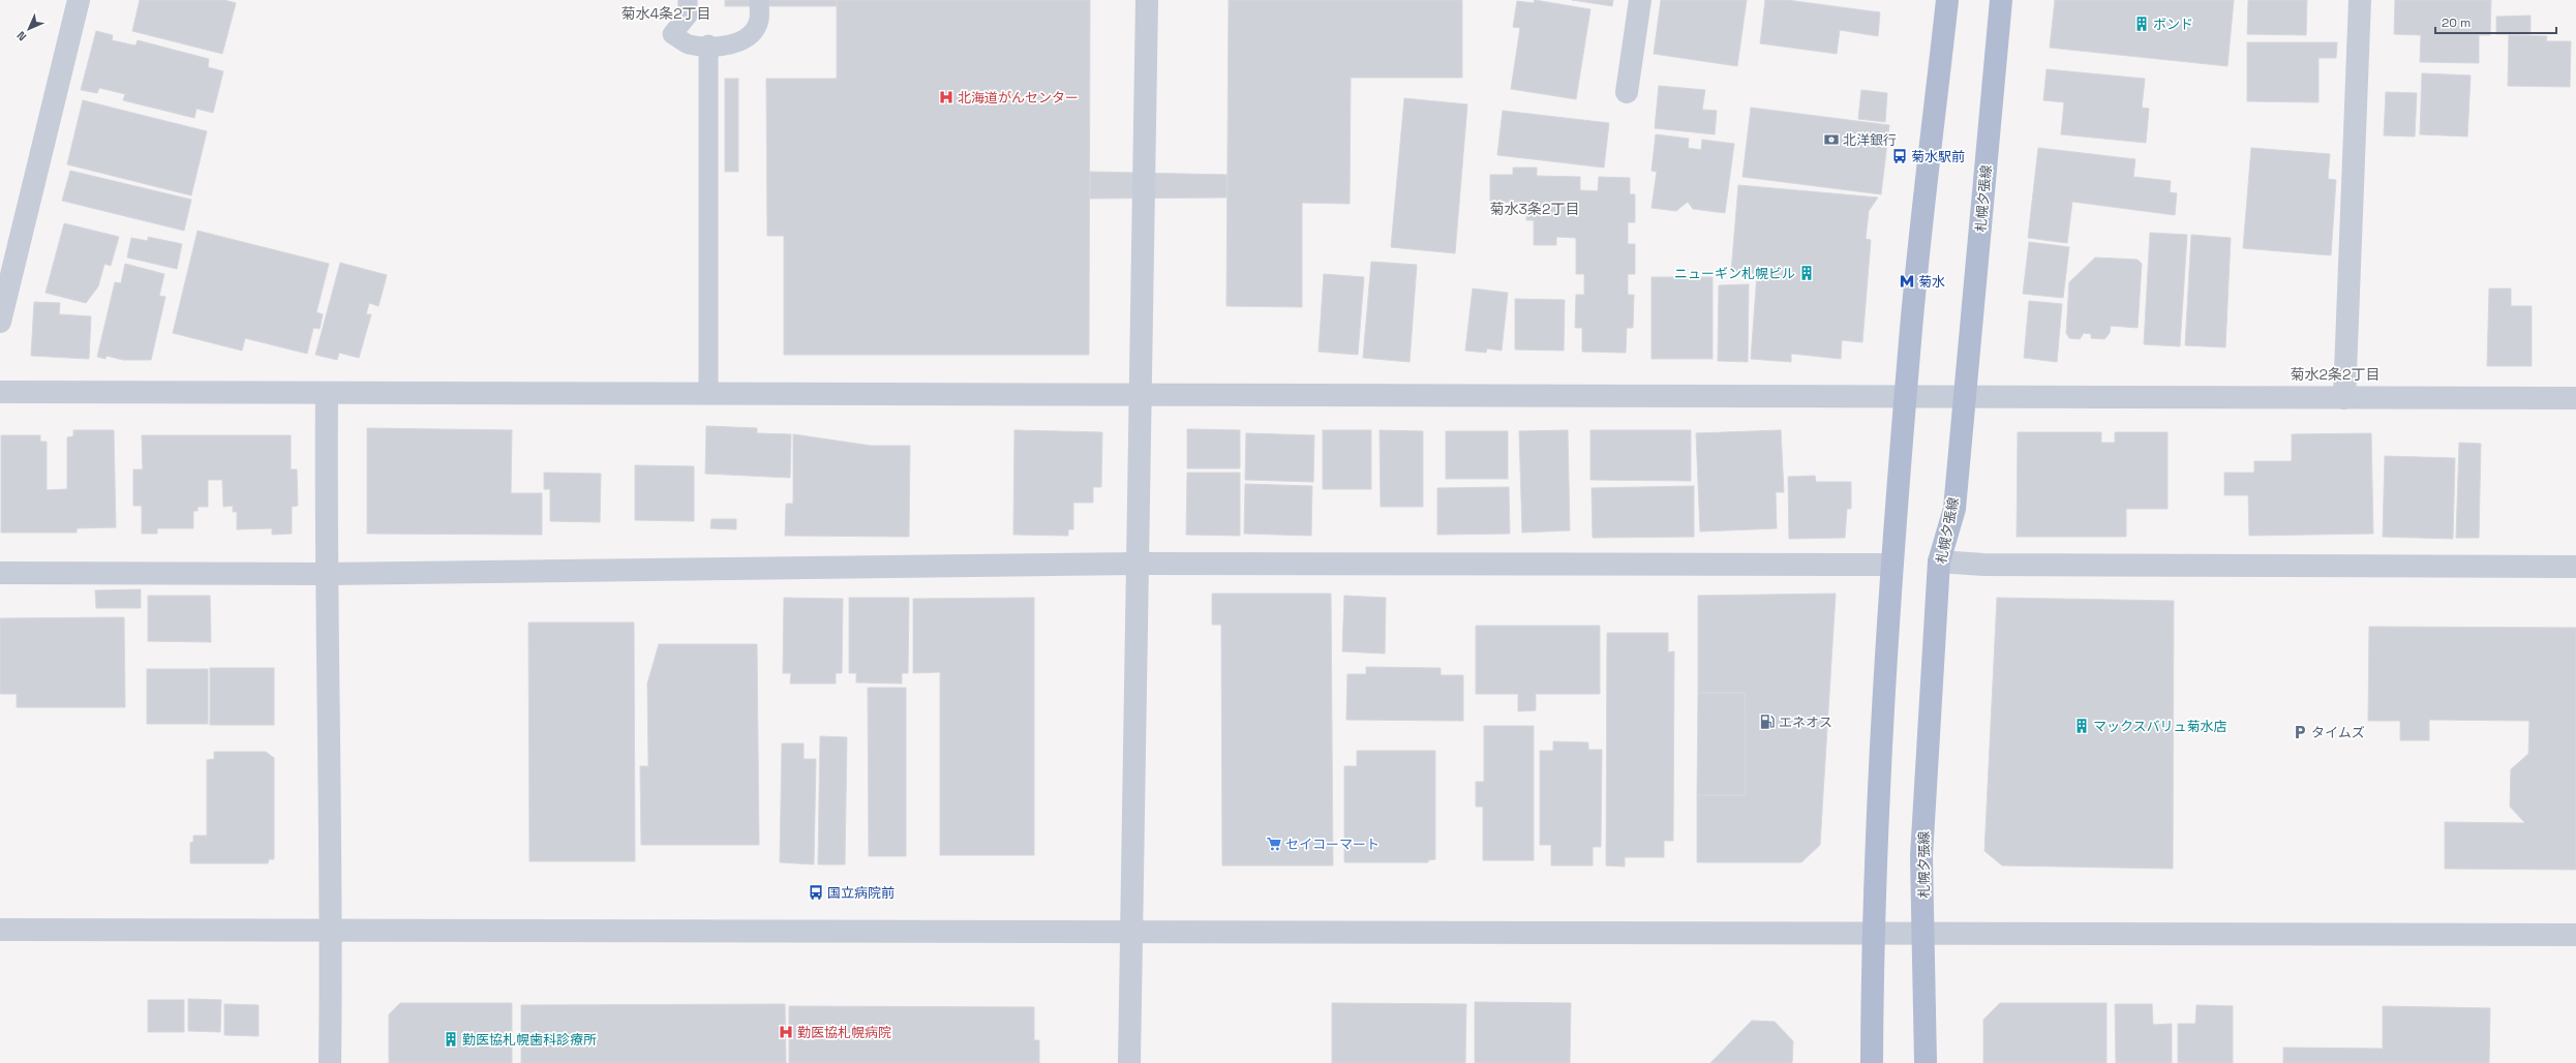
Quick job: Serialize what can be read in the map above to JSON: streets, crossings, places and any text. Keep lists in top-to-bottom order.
{
  "streets": {
    "main road": ["札幌夕張線"]
  },
  "districts": ["菊水4条2丁目", "菊水3条2丁目", "菊水2条2丁目"],
  "places": {
    "building": [
      "ボンド",
      "ニューギン札幌ビル",
      "マックスバリュ菊水店",
      "勤医協札幌歯科診療所"
    ],
    "hospital": ["北海道がんセンター", "勤医協札幌病院"],
    "bank": ["北洋銀行"],
    "bus stop": ["菊水駅前", "国立病院前"],
    "metro station": ["菊水"],
    "fuel station": ["エネオス"],
    "parking": ["タイムズ"],
    "supermarket": ["セイコーマート"]
  },
  "scale_bar": "20 m",
  "north": "bottom left"
}
